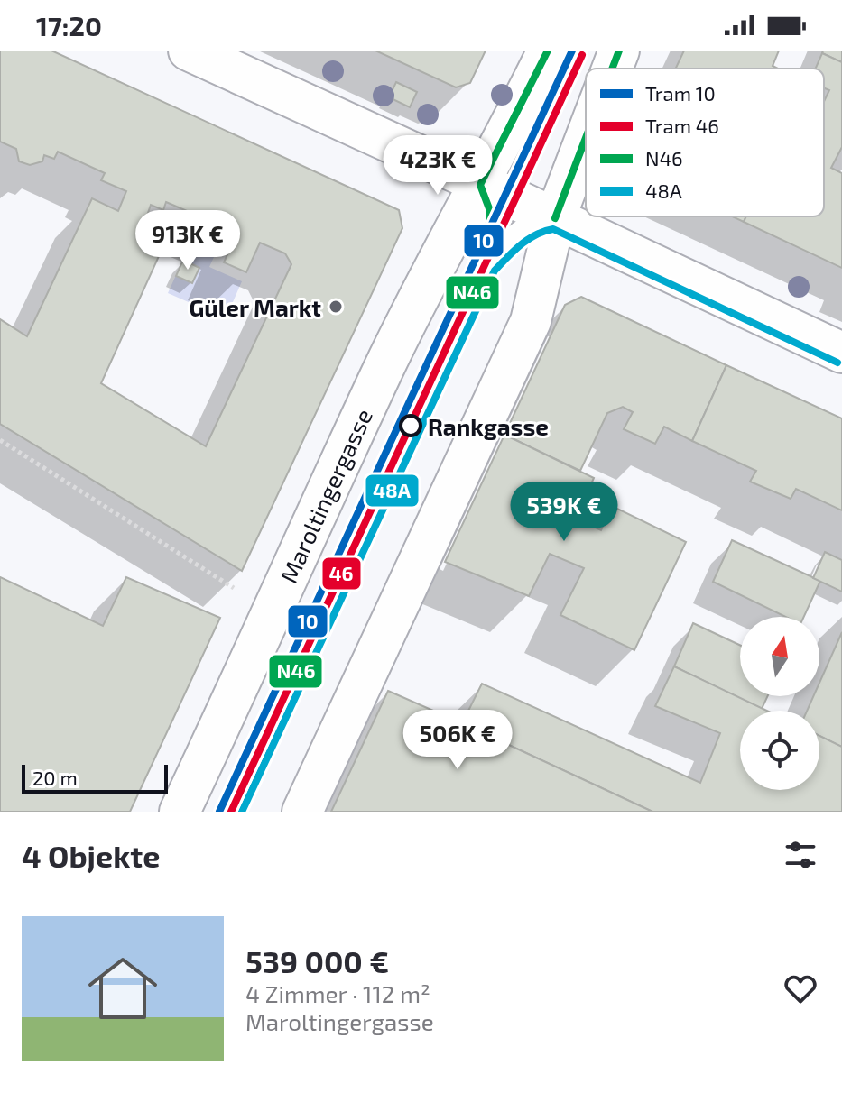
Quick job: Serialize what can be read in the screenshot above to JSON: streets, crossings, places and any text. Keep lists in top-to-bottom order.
{
  "streets": {
    "main road": ["Maroltingergasse"]
  },
  "places": ["Güler Markt", "Rankgasse"],
  "lines": [
    "tram line 10",
    "transit line N46",
    "tram line 46",
    "transit line 48A"
  ],
  "legend": [
    "Tram 10",
    "Tram 46",
    "N46",
    "48A"
  ],
  "scale_bar": "20 m",
  "north": "top",
  "page": {
    "status": "17:20",
    "price": [
      "423K €",
      "913K €",
      "539K €",
      "506K €"
    ],
    "scale": "20 m",
    "heading": "4 Objekte",
    "list": [
      {
        "name": "539 000 €",
        "note": "4 Zimmer · 112 m² · Maroltingergasse"
      }
    ]
  }
}
